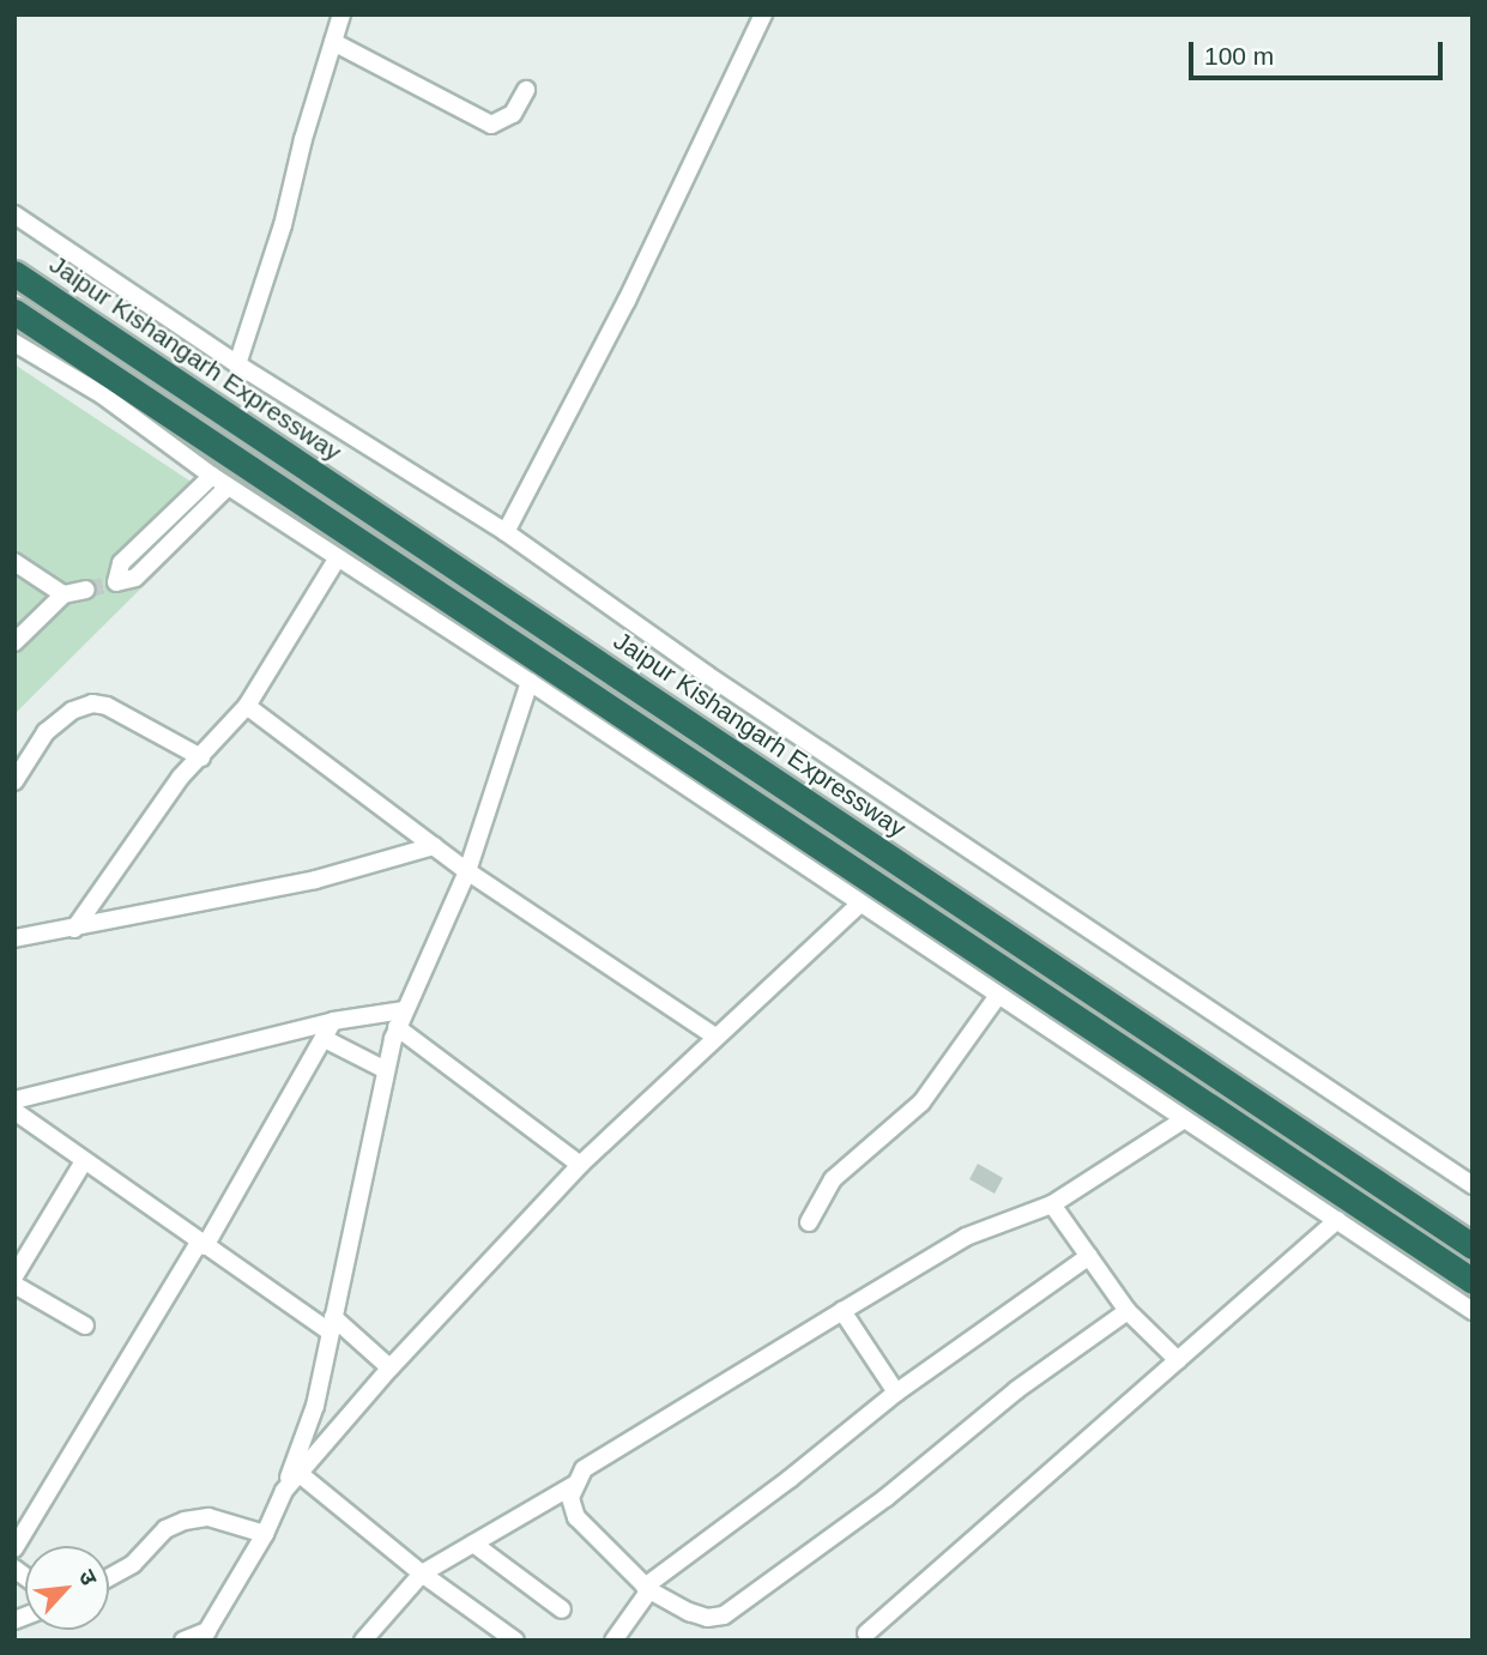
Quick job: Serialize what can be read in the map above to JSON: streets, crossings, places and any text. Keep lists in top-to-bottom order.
{
  "streets": {
    "highway": ["Jaipur Kishangarh Expressway"]
  },
  "scale_bar": "100 m",
  "north": "top right"
}
